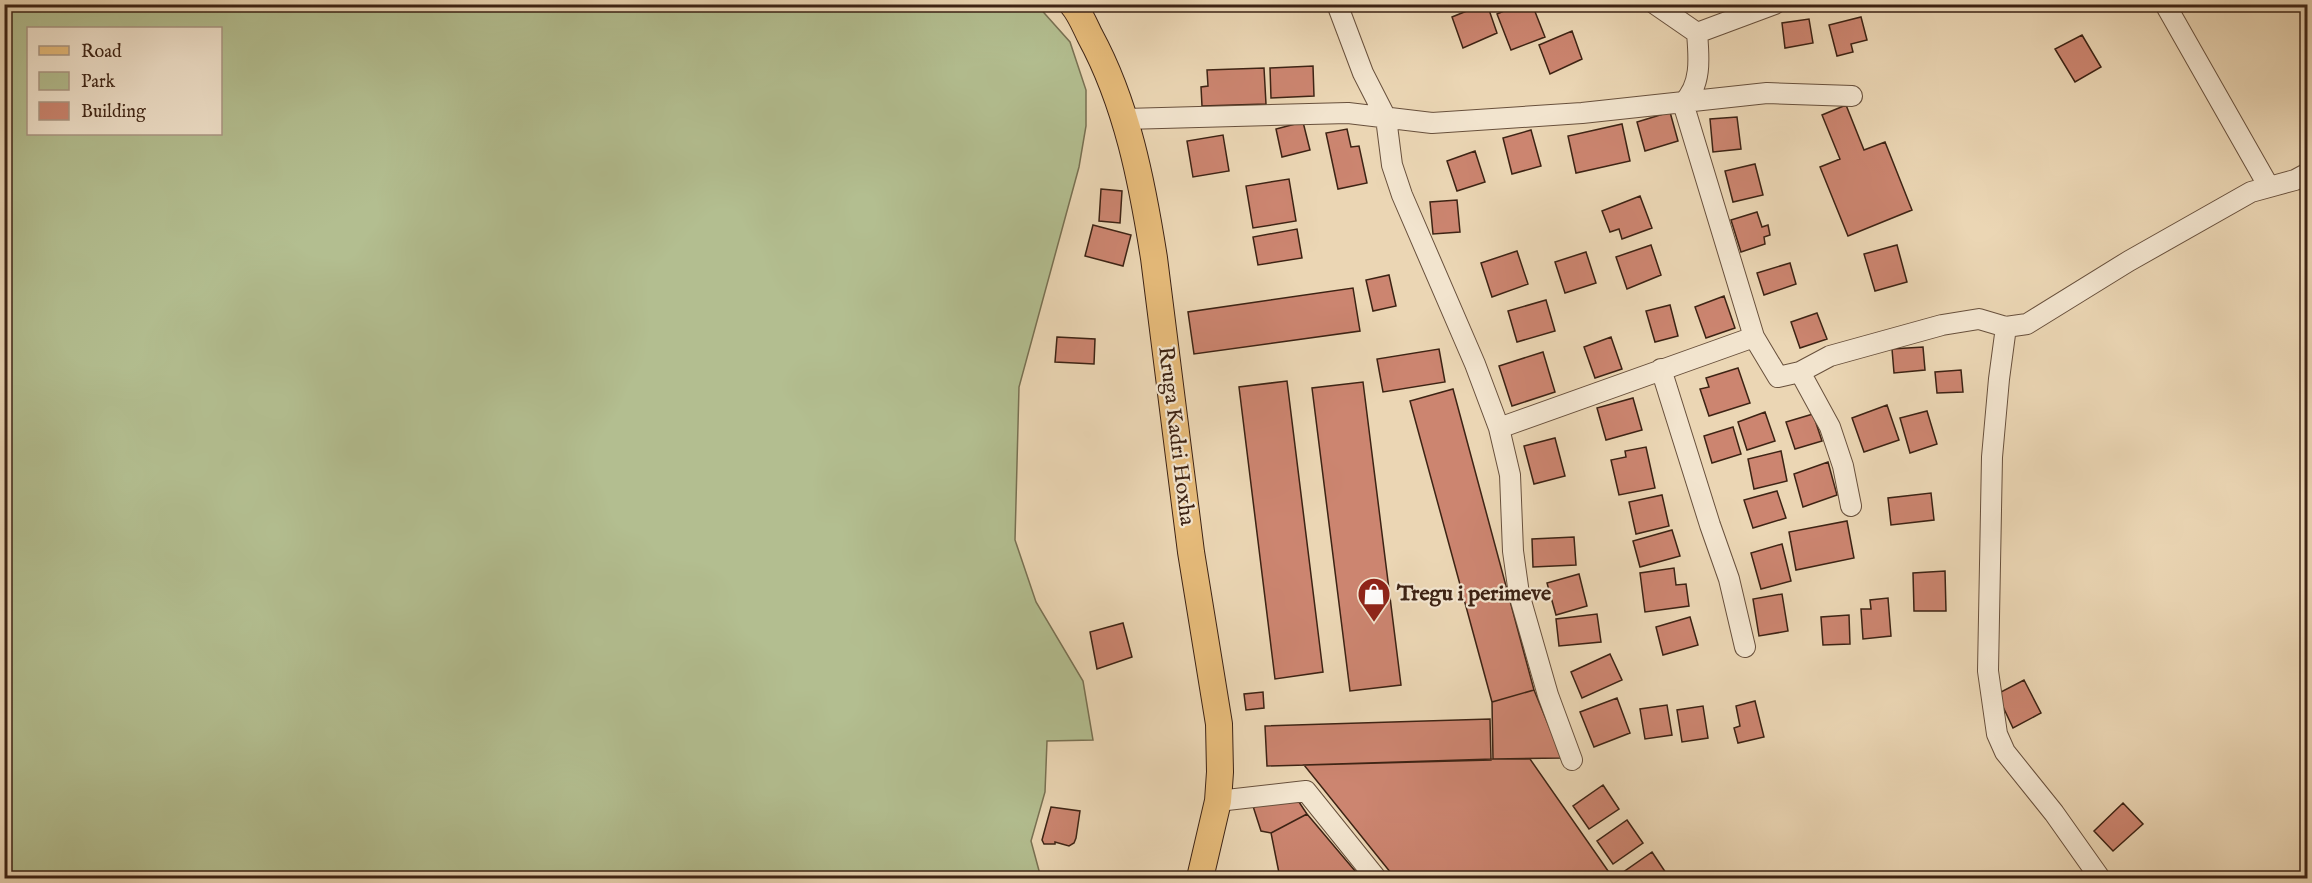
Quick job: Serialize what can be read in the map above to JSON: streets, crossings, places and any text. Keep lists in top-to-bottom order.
{
  "streets": {
    "main road": ["Rruga Kadri Hoxha"]
  },
  "places": {
    "shop": ["Tregu i perimeve"]
  },
  "legend": ["Road", "Park", "Building"]
}
